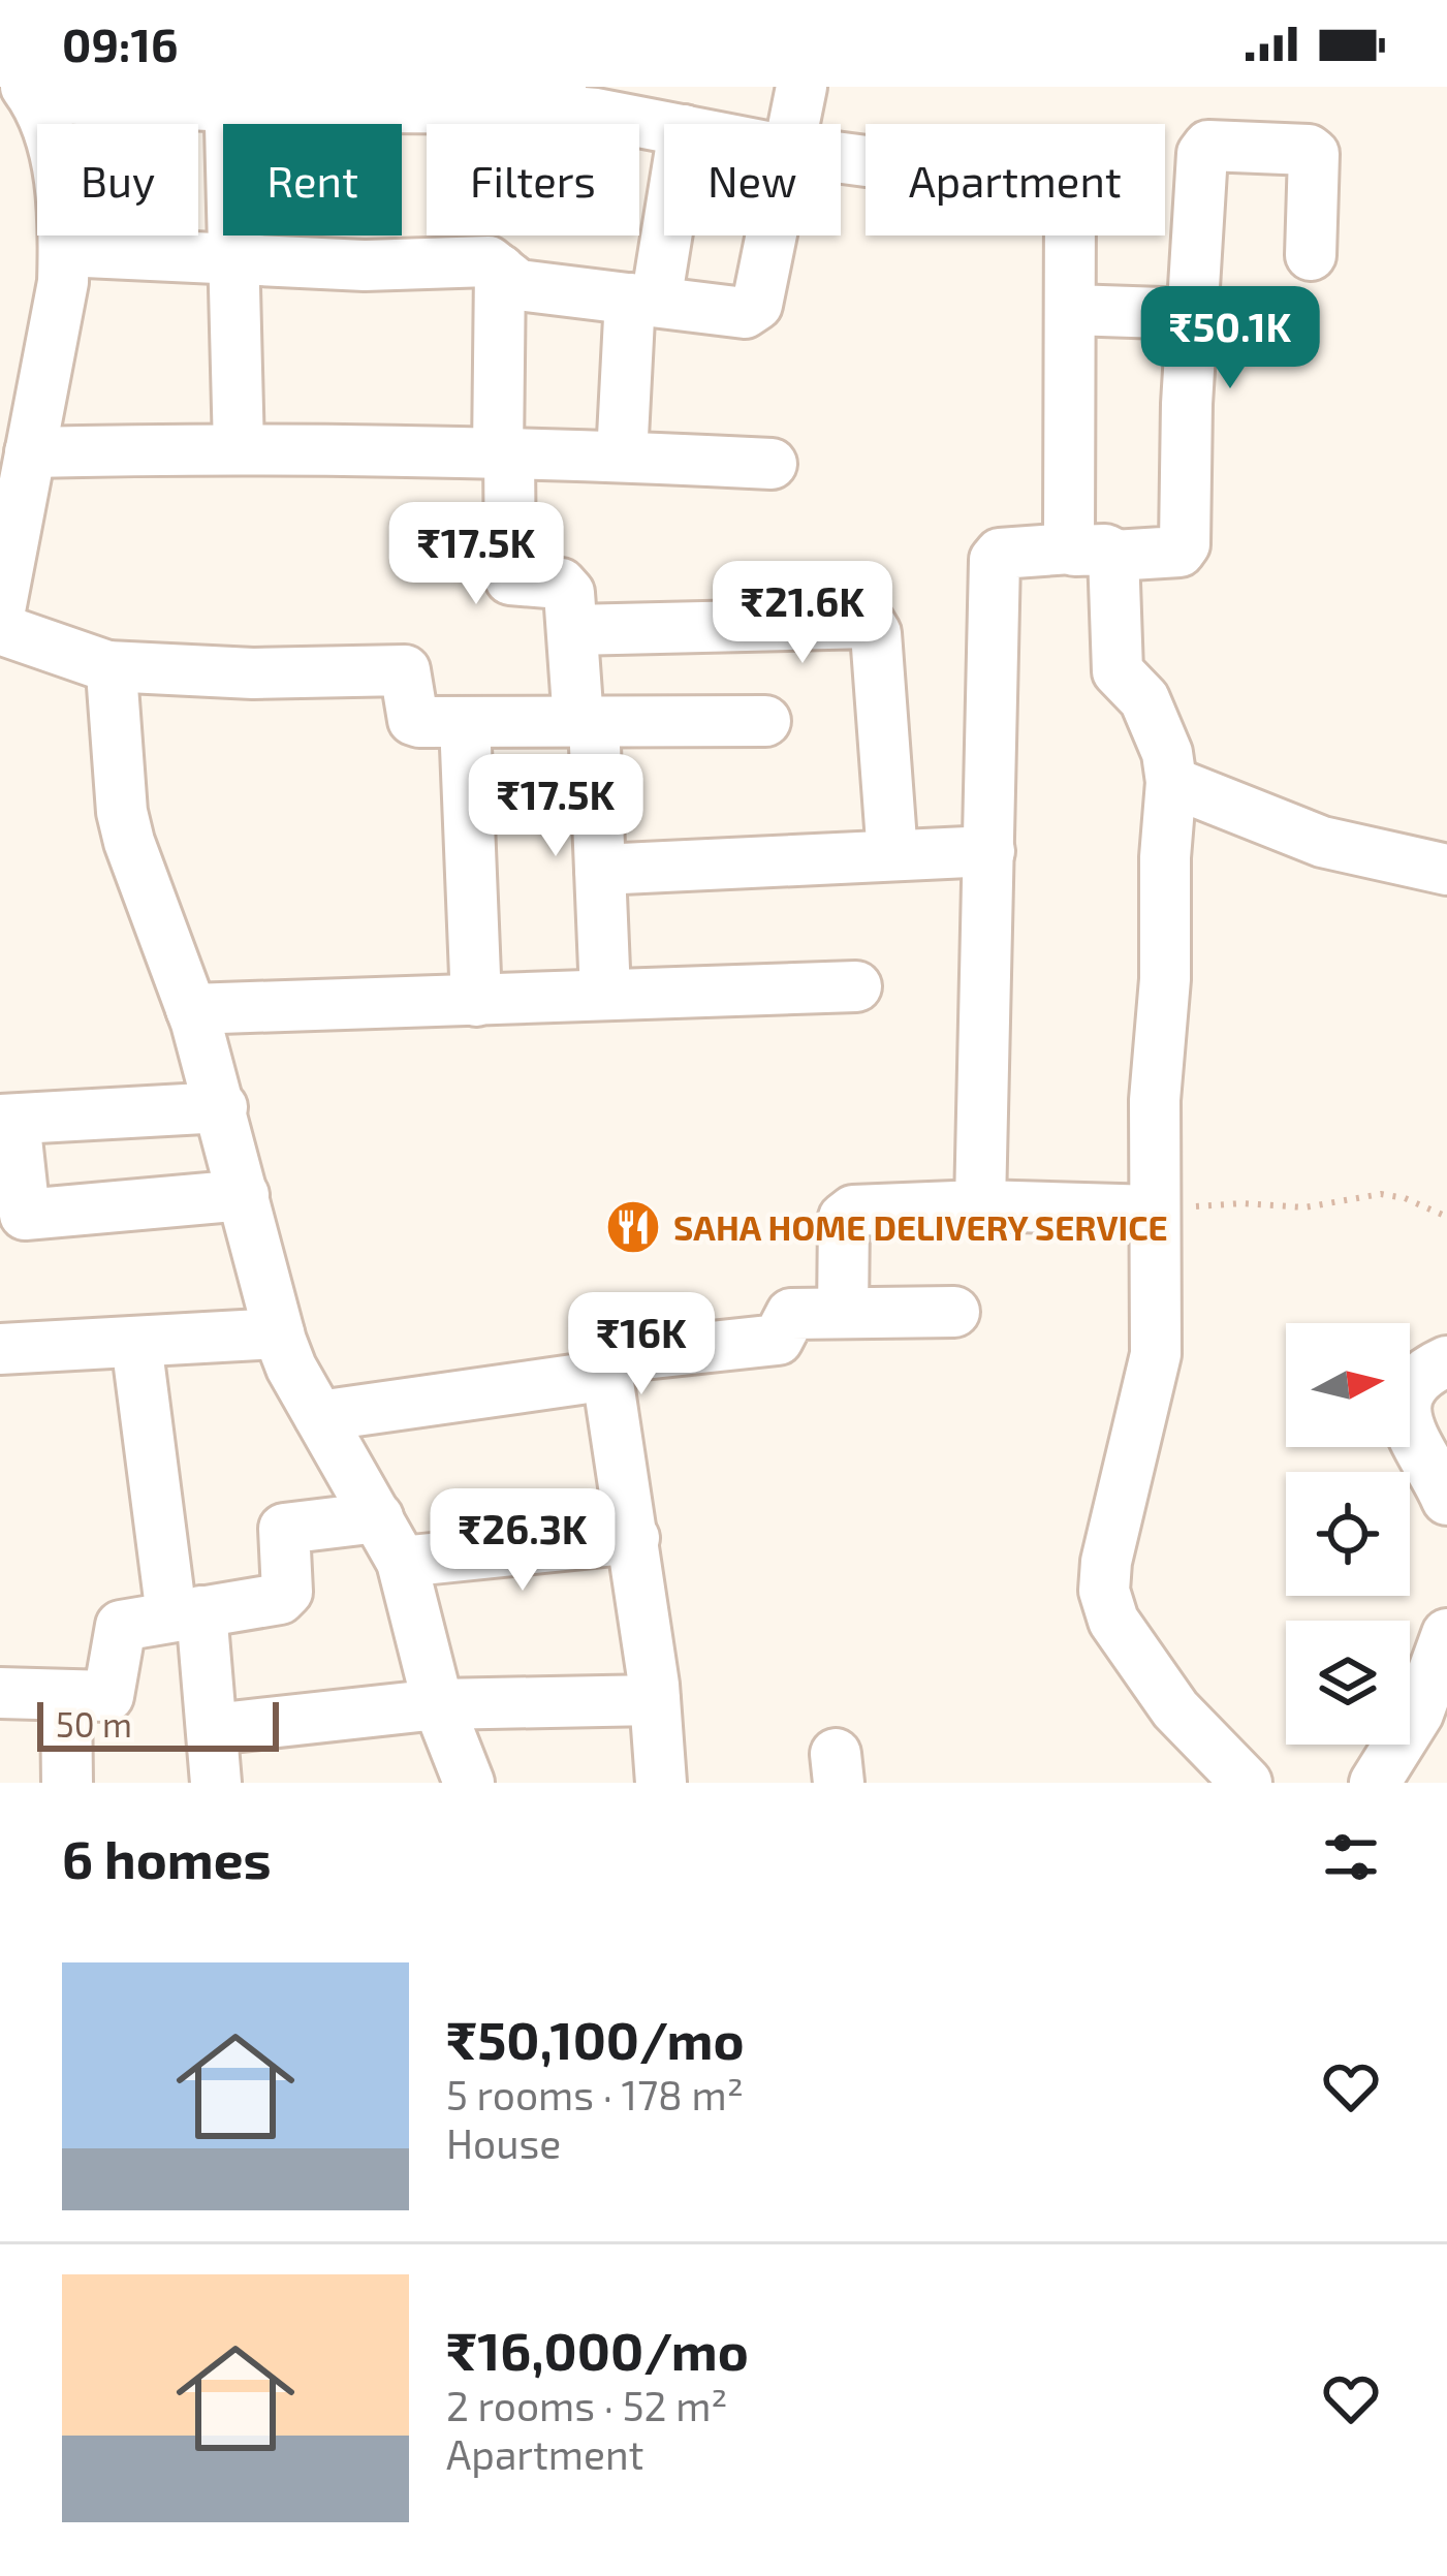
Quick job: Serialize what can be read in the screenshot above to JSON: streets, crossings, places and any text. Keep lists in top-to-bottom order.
{
  "places": {
    "restaurant": ["SAHA HOME DELIVERY SERVICE"]
  },
  "scale_bar": "50 m",
  "north": "right",
  "page": {
    "status": "09:16",
    "chip": [
      "Buy",
      "Rent",
      "Filters",
      "New",
      "Apartment"
    ],
    "price": [
      "₹50.1K",
      "₹17.5K",
      "₹21.6K",
      "₹17.5K",
      "₹16K",
      "₹26.3K"
    ],
    "scale": "50 m",
    "heading": "6 homes",
    "list": [
      {
        "name": "₹50,100/mo",
        "note": "5 rooms · 178 m² · House"
      },
      {
        "name": "₹16,000/mo",
        "note": "2 rooms · 52 m² · Apartment"
      }
    ]
  }
}
